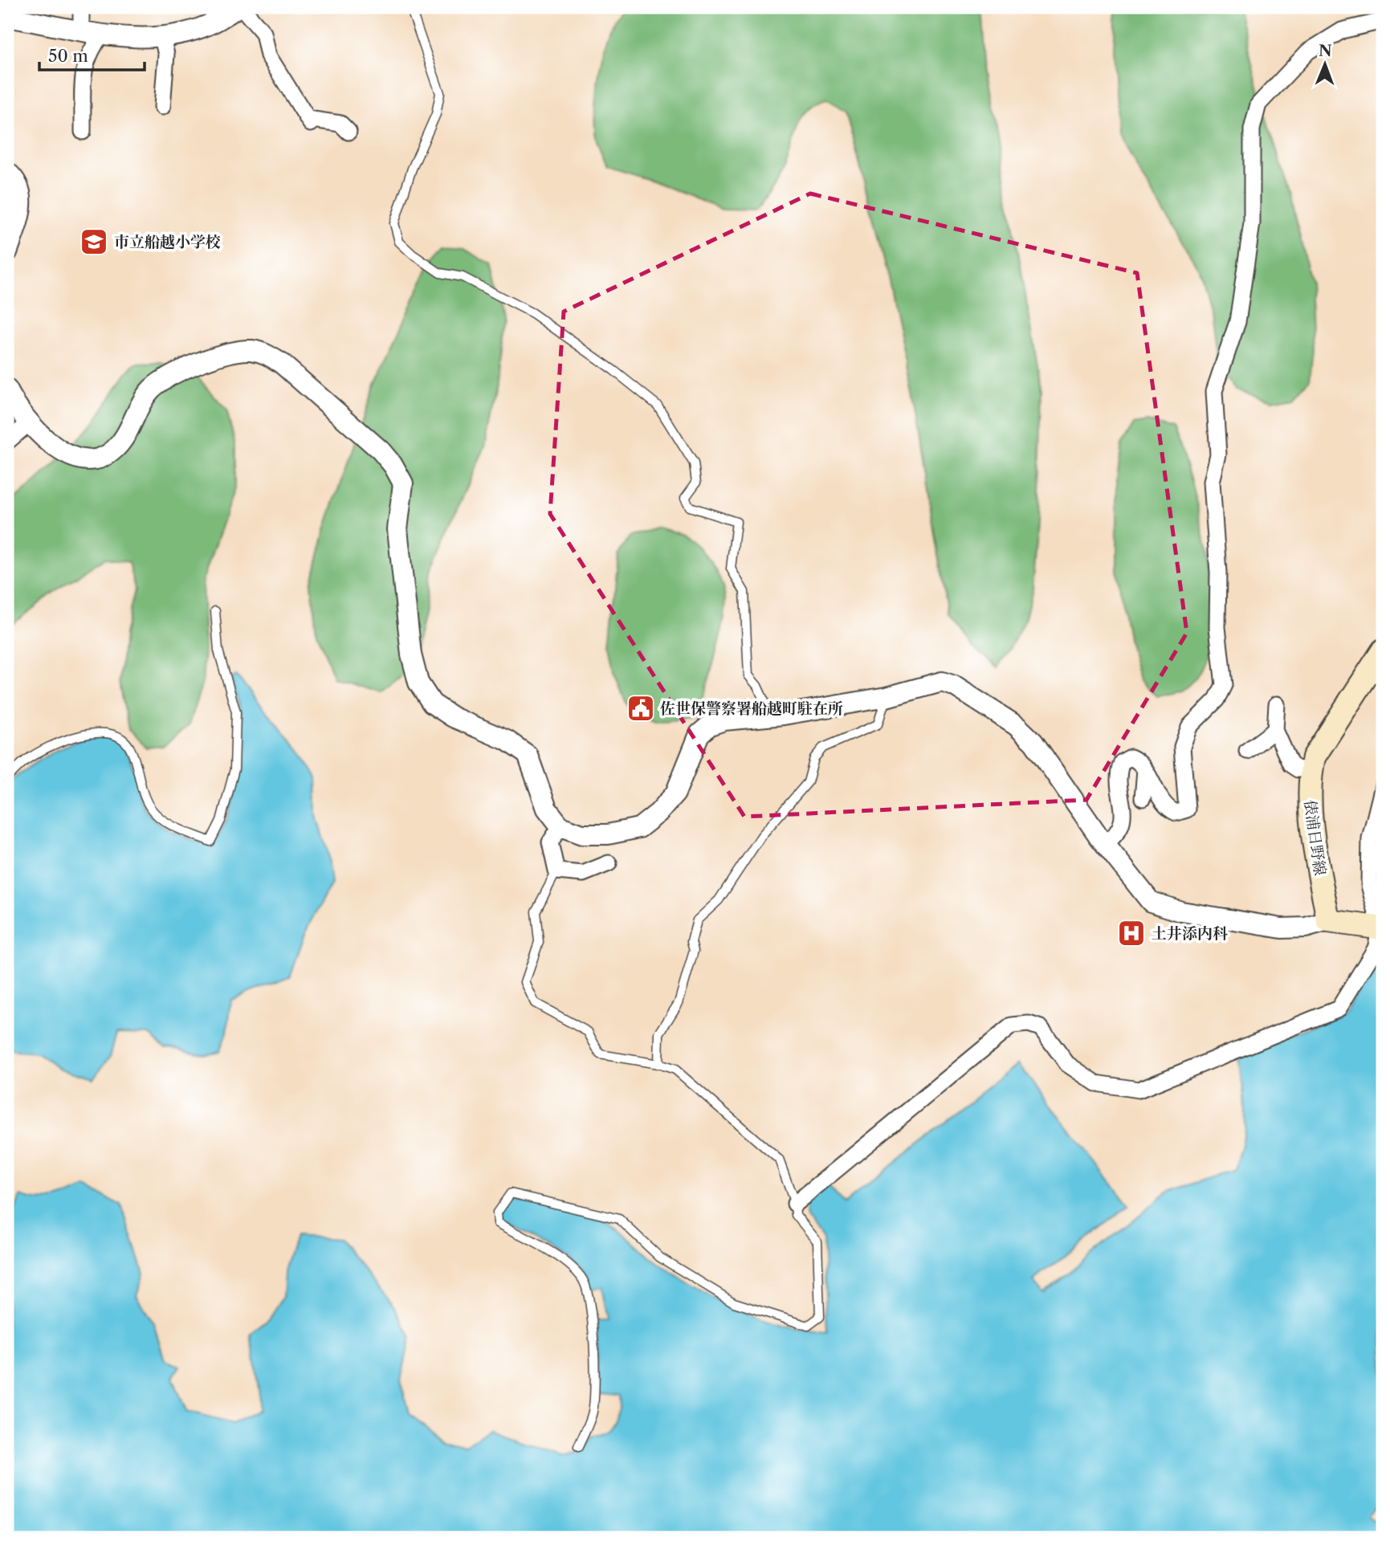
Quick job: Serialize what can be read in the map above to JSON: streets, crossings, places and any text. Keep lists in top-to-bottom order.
{
  "streets": {
    "main road": ["俵浦日野線"]
  },
  "places": {
    "school or university": ["市立船越小学校"],
    "public building": ["佐世保警察署船越町駐在所"],
    "hospital": ["土井添内科"]
  },
  "scale_bar": "50 m",
  "north": "top"
}
